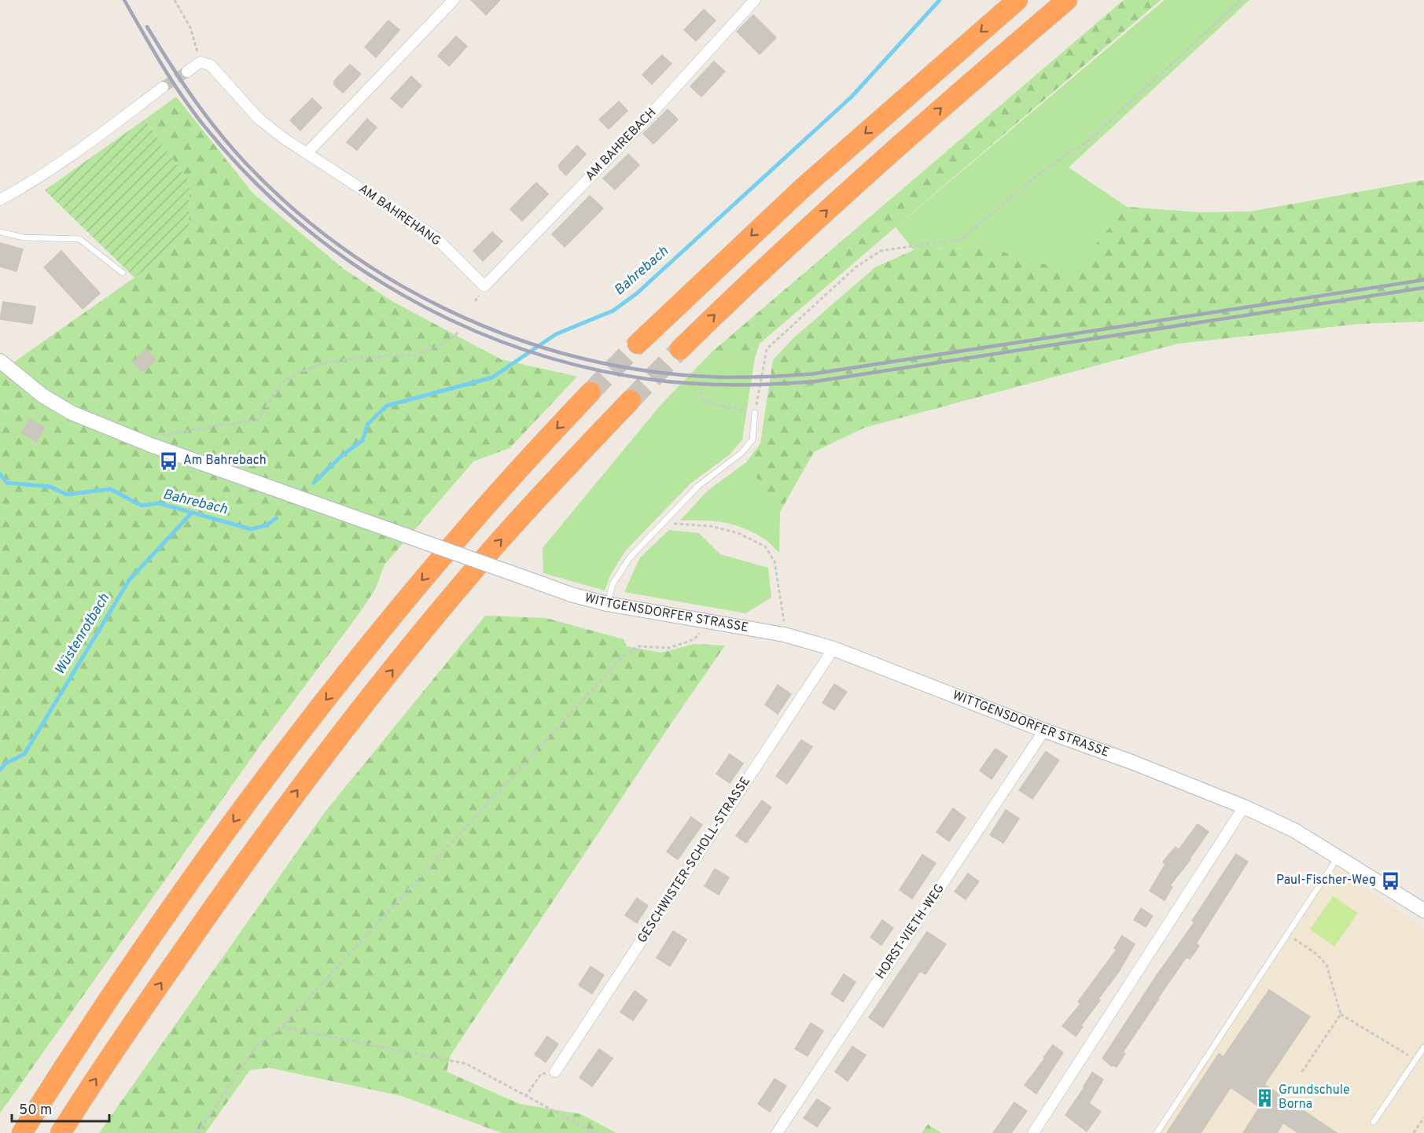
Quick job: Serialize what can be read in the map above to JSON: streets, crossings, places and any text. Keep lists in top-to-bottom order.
{
  "streets": {
    "street": [
      "AM BAHREBACH",
      "AM BAHREHANG",
      "WITTGENSDORFER STRASSE",
      "GESCHWISTER-SCHOLL-STRASSE",
      "HORST-VIETH-WEG"
    ]
  },
  "crossings": [
    ["AM BAHREBACH", "AM BAHREHANG"],
    ["WITTGENSDORFER STRASSE", "GESCHWISTER-SCHOLL-STRASSE"],
    ["WITTGENSDORFER STRASSE", "HORST-VIETH-WEG"]
  ],
  "water": ["Bahrebach", "Wüstenrotbach"],
  "places": {
    "bus stop": ["Am Bahrebach", "Paul-Fischer-Weg"],
    "building": ["Grundschule Borna"]
  },
  "scale_bar": "50 m"
}
